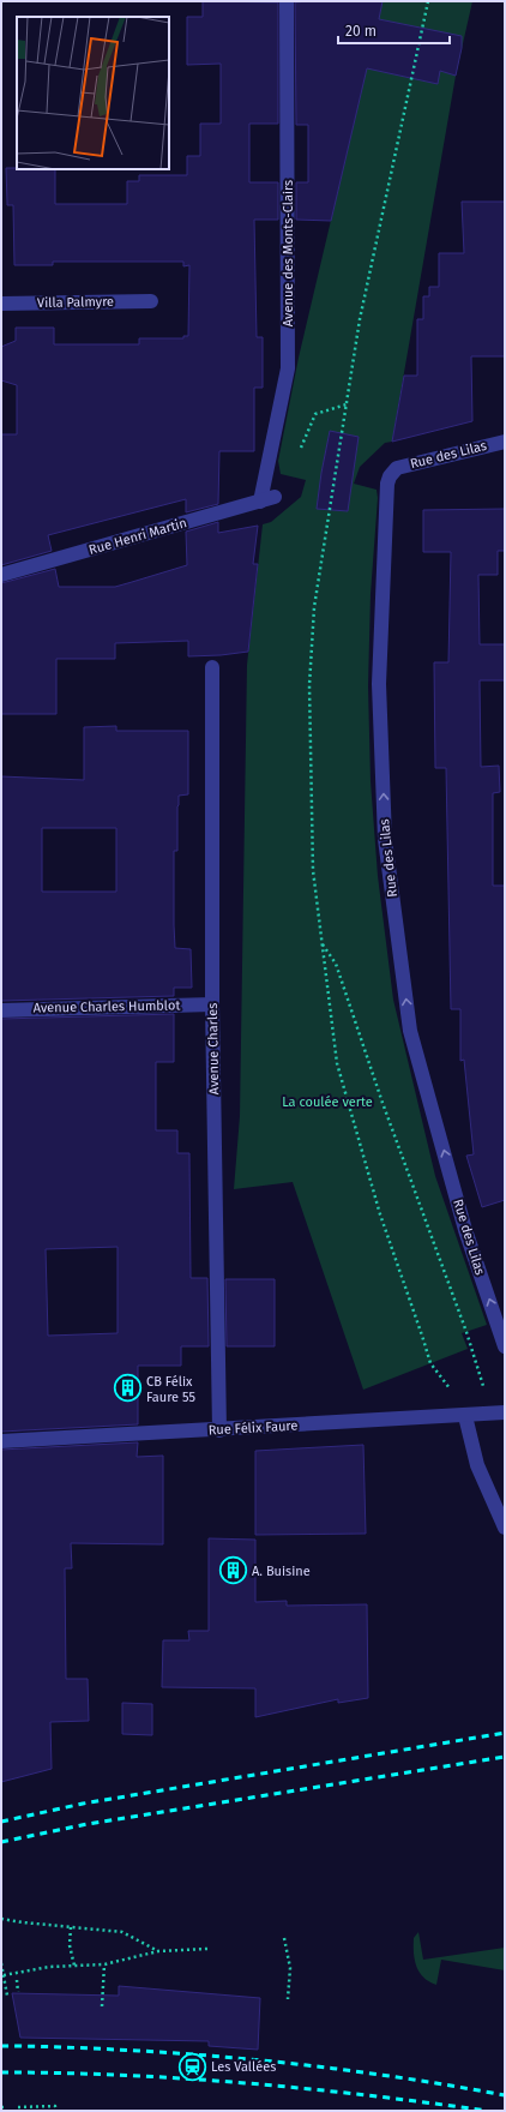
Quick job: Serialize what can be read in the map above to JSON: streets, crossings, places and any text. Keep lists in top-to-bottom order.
{
  "streets": {
    "street": [
      "Avenue des Monts-Clairs",
      "Villa Palmyre",
      "Rue des Lilas",
      "Rue Henri Martin",
      "Avenue Charles Humblot",
      "Avenue Charles",
      "Rue Félix Faure"
    ]
  },
  "crossings": [
    ["Avenue des Monts-Clairs", "Rue Henri Martin"],
    ["Avenue Charles Humblot", "Avenue Charles"],
    ["Avenue Charles", "Rue Félix Faure"]
  ],
  "one_way": ["Rue des Lilas"],
  "parks": ["La coulée verte"],
  "places": {
    "building": ["CB Félix Faure 55", "A. Buisine"],
    "station": ["Les Vallées"]
  },
  "scale_bar": "20 m"
}
